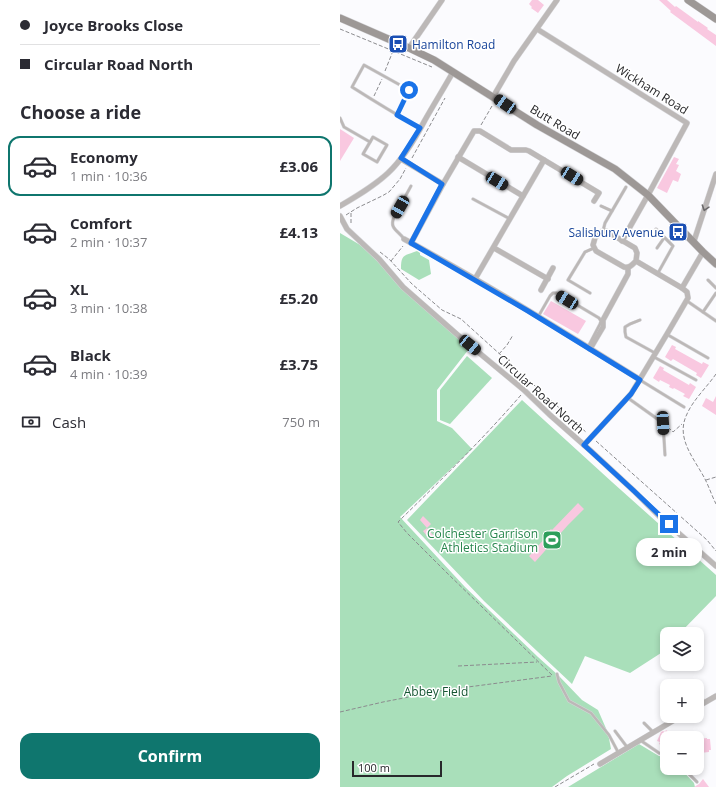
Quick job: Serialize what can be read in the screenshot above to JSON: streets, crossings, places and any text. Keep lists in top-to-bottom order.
{
  "streets": {
    "main road": ["Butt Road"],
    "street": ["Wickham Road", "Circular Road North"]
  },
  "crossings": [
    ["Wickham Road", "Butt Road"]
  ],
  "parks": ["Abbey Field"],
  "places": {
    "bus stop": ["Hamilton Road", "Salisbury Avenue"],
    "sports": ["Colchester Garrison Athletics Stadium"]
  },
  "scale_bar": "100 m",
  "page": {
    "banner": ["Joyce Brooks Close", "Circular Road North"],
    "heading": "Choose a ride",
    "list": [
      {
        "name": "Economy",
        "note": "1 min · 10:36",
        "value": "£3.06"
      },
      {
        "name": "Comfort",
        "note": "2 min · 10:37",
        "value": "£4.13"
      },
      {
        "name": "XL",
        "note": "3 min · 10:38",
        "value": "£5.20"
      },
      {
        "name": "Black",
        "note": "4 min · 10:39",
        "value": "£3.75"
      }
    ],
    "pay": ["Cash", "750 m"],
    "bubble": "2 min",
    "map_buttons": ["+", "−"],
    "buttons": "Confirm",
    "scale": "100 m"
  }
}
